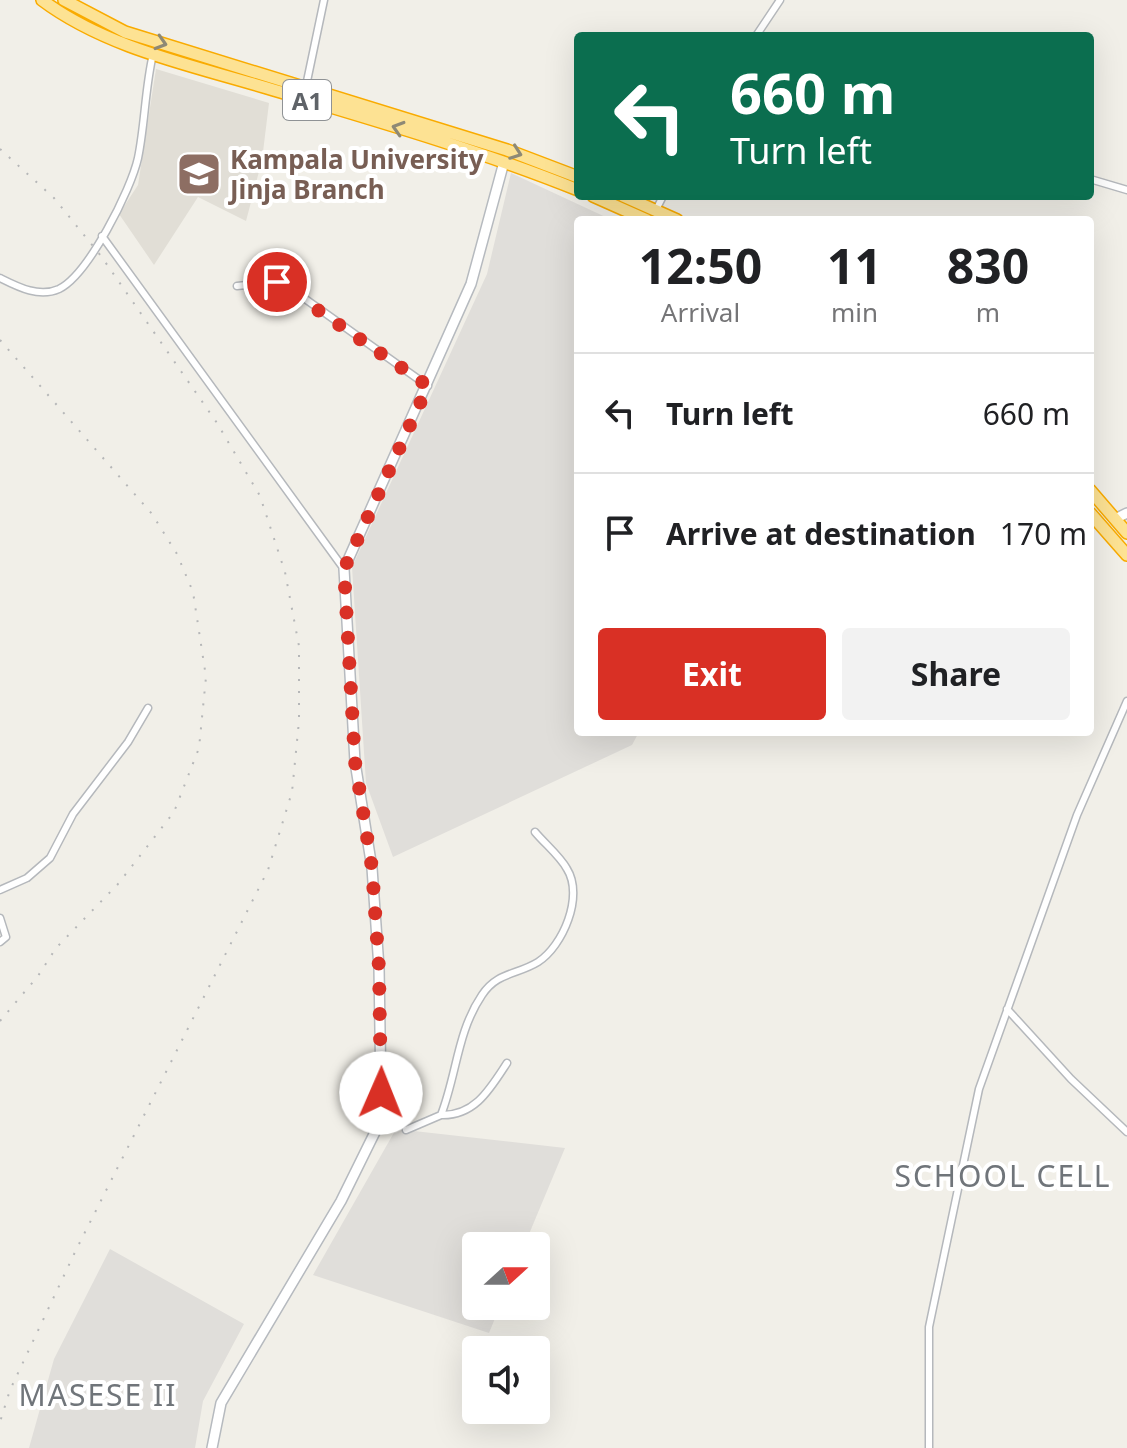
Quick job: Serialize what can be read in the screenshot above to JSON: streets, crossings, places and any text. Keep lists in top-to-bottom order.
{
  "streets": {
    "highway": ["A1"]
  },
  "districts": ["SCHOOL CELL", "MASESE II"],
  "places": {
    "school or university": ["Kampala University Jinja Branch"]
  },
  "north": "right",
  "page": {
    "turn": ["660 m", "Turn left"],
    "eta": [
      "12:50",
      "Arrival",
      "11",
      "min",
      "830",
      "m"
    ],
    "list": [
      {
        "name": "Turn left",
        "value": "660 m"
      },
      {
        "name": "Arrive at destination",
        "value": "170 m"
      }
    ],
    "buttons": ["Exit", "Share"]
  }
}
